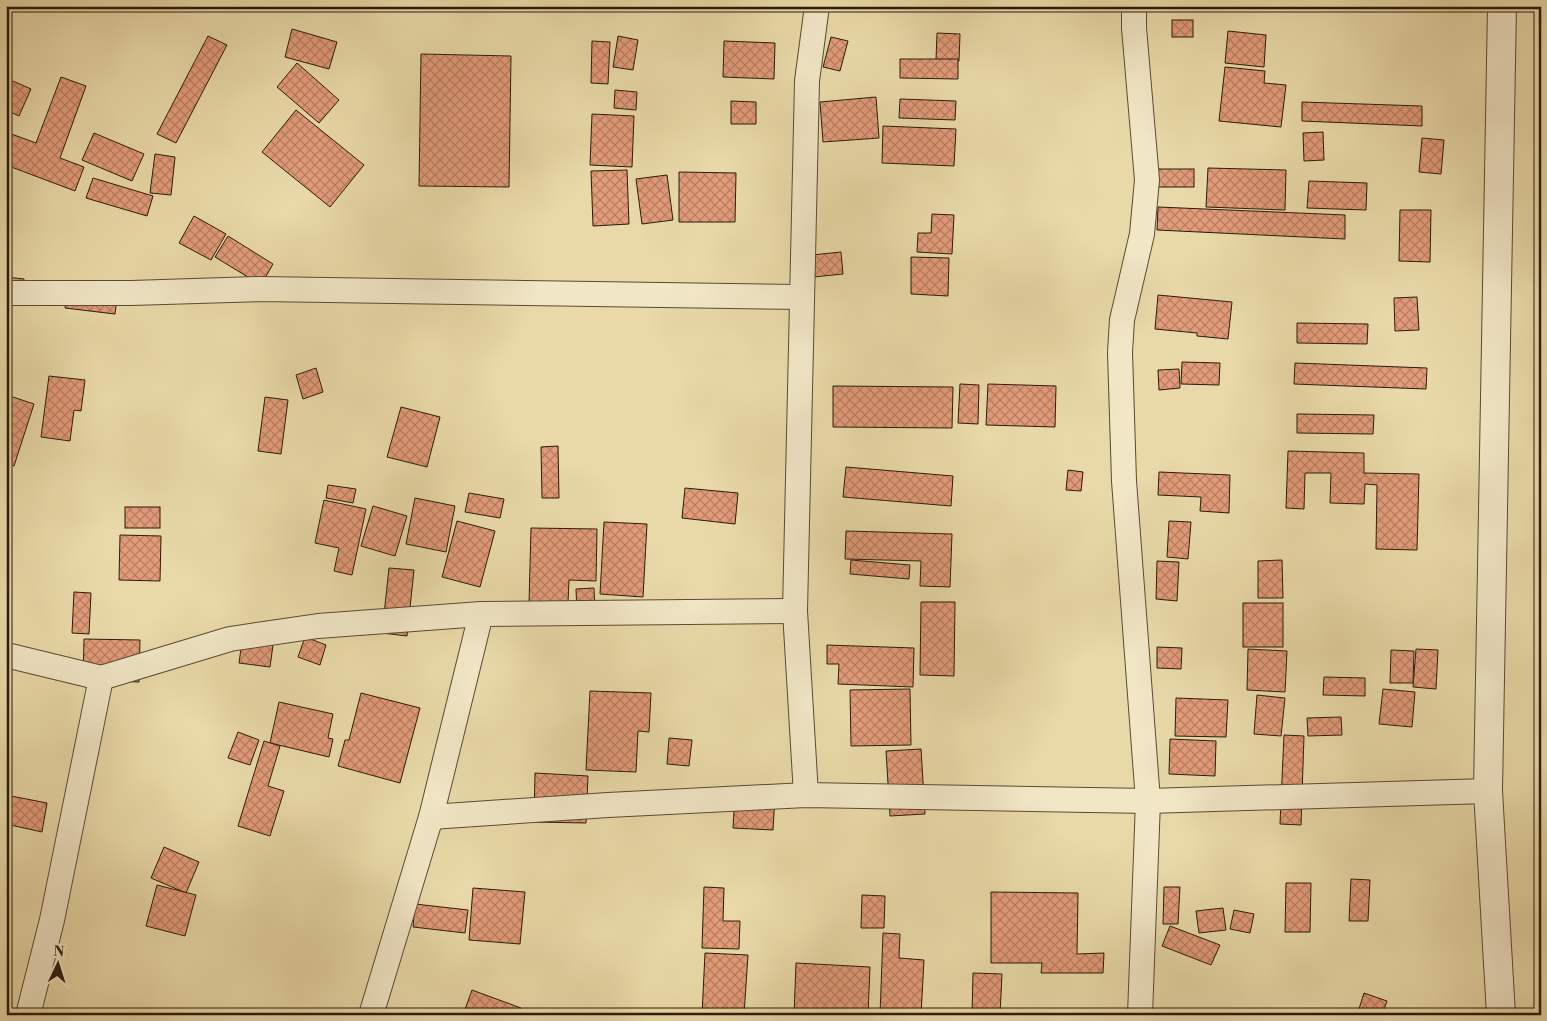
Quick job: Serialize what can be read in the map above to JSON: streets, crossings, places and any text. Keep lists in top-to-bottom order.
{
  "north": "top"
}
